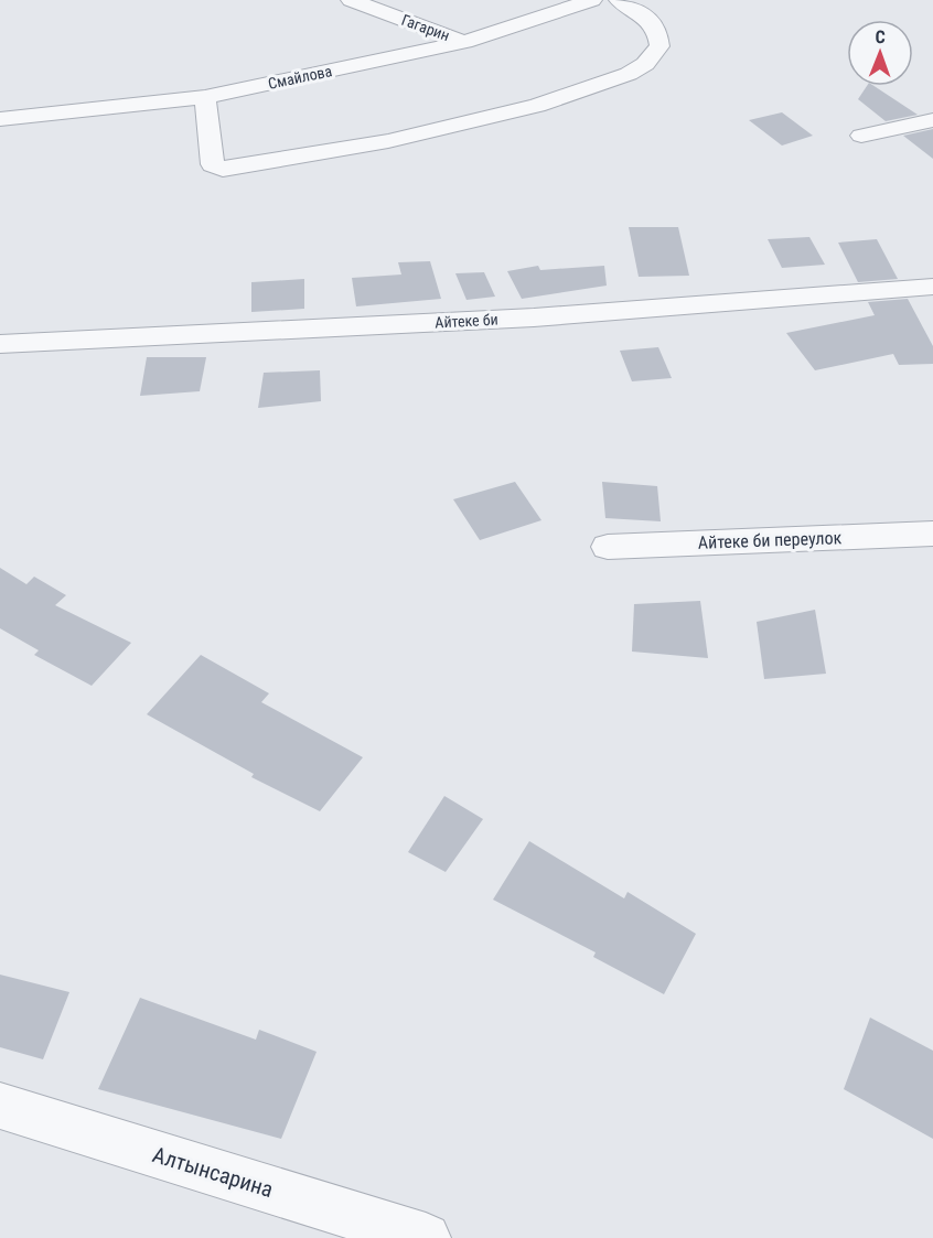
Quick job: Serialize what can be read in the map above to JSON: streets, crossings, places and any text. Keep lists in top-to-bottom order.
{
  "streets": {
    "street": [
      "Гагарин",
      "Смайлова",
      "Айтеке би",
      "Айтеке би переулок",
      "Алтынсарина"
    ]
  },
  "crossings": [
    ["Гагарин", "Смайлова"]
  ],
  "north": "top"
}
